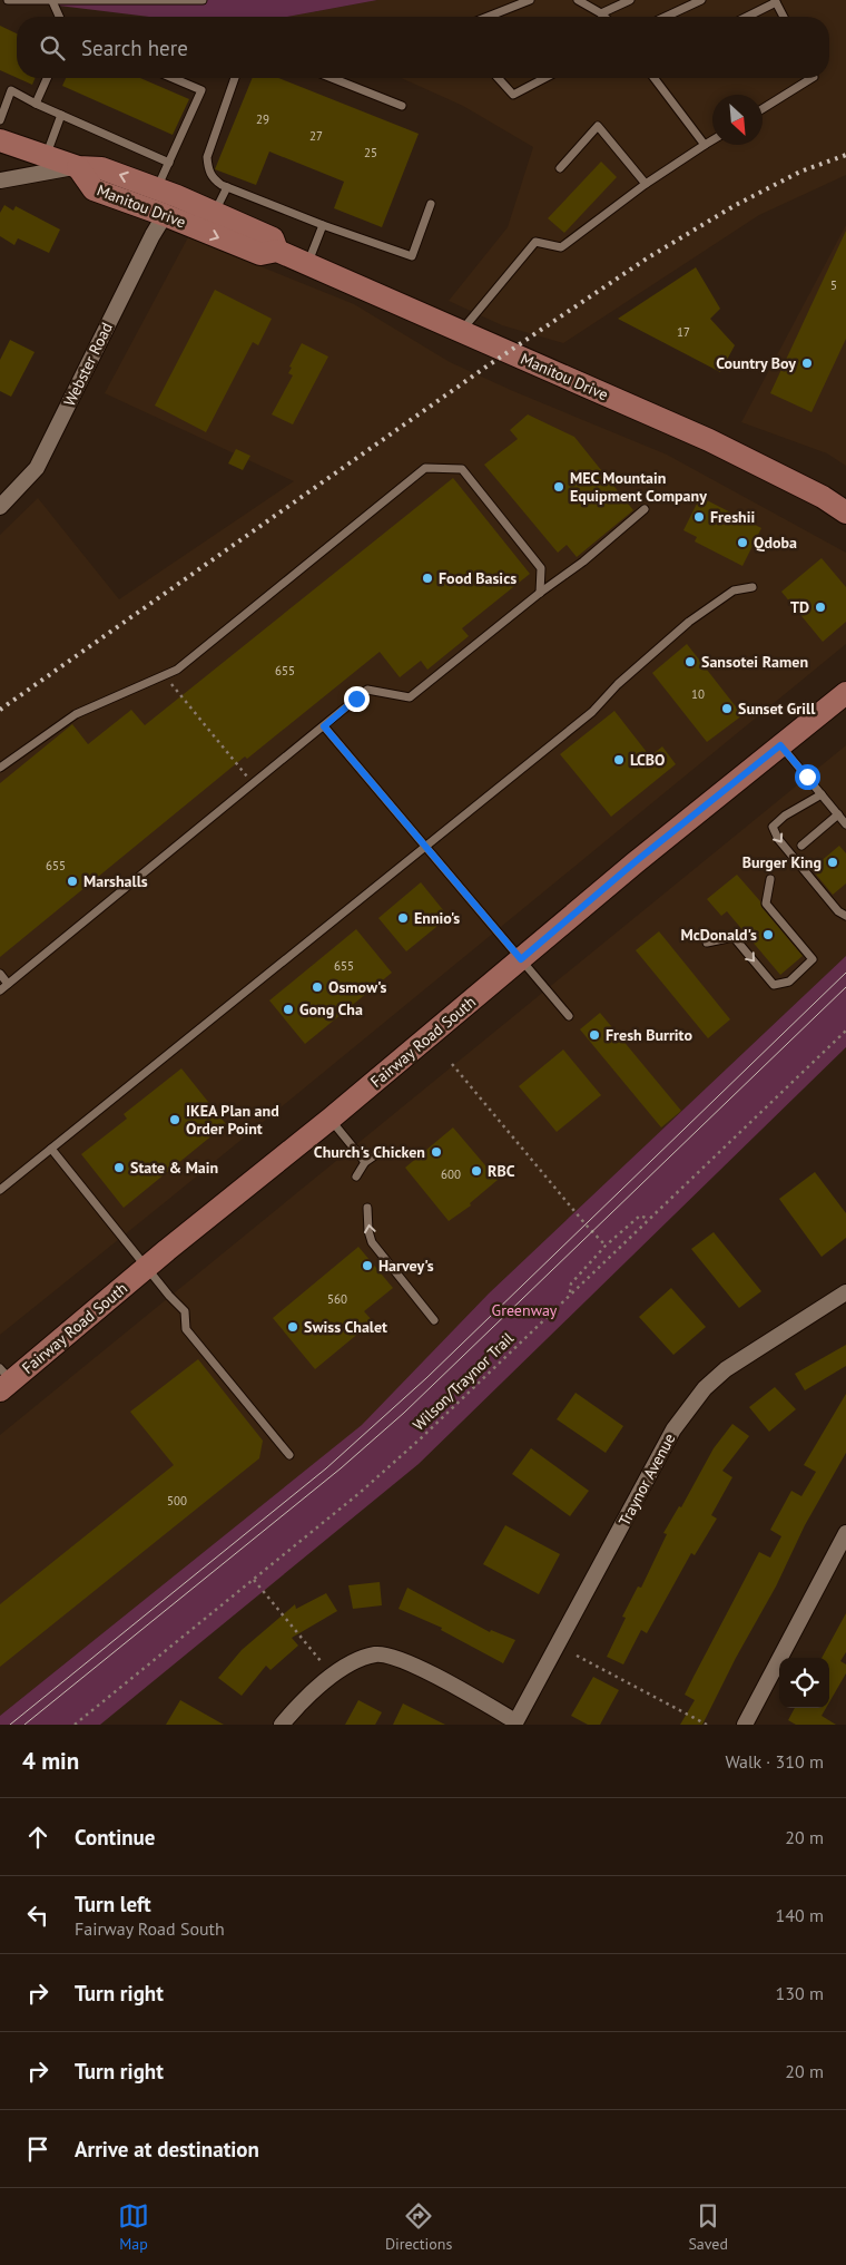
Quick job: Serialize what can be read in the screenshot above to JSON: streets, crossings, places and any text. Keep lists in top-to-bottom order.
{
  "streets": {
    "main road": ["Manitou Drive", "Fairway Road South"],
    "street": ["Webster Road", "Traynor Avenue"],
    "path": ["Wilson/Traynor Trail"]
  },
  "crossings": [
    ["Manitou Drive", "Webster Road"]
  ],
  "parks": ["Greenway"],
  "places": [
    "Country Boy",
    "MEC Mountain Equipment Company",
    "Freshii",
    "Qdoba",
    "Food Basics",
    "TD",
    "Sansotei Ramen",
    "Sunset Grill",
    "LCBO",
    "Burger King",
    "Marshalls",
    "Ennio's",
    "McDonald's",
    "Osmow's",
    "Gong Cha",
    "Fresh Burrito",
    "IKEA Plan and Order Point",
    "Church's Chicken",
    "State & Main",
    "RBC",
    "Harvey's",
    "Swiss Chalet"
  ],
  "house_numbers": [
    "29",
    "27",
    "25",
    "5",
    "17",
    "655",
    "10",
    "655",
    "655",
    "600",
    "560",
    "500"
  ],
  "north": "bottom right",
  "page": {
    "search": "Search here",
    "heading": ["4 min", "Walk · 310 m"],
    "list": [
      ["Continue", "20 m"],
      ["Turn left", "Fairway Road South", "140 m"],
      ["Turn right", "130 m"],
      ["Turn right", "20 m"],
      "Arrive at destination"
    ],
    "nav": ["Map", "Directions", "Saved"]
  }
}
